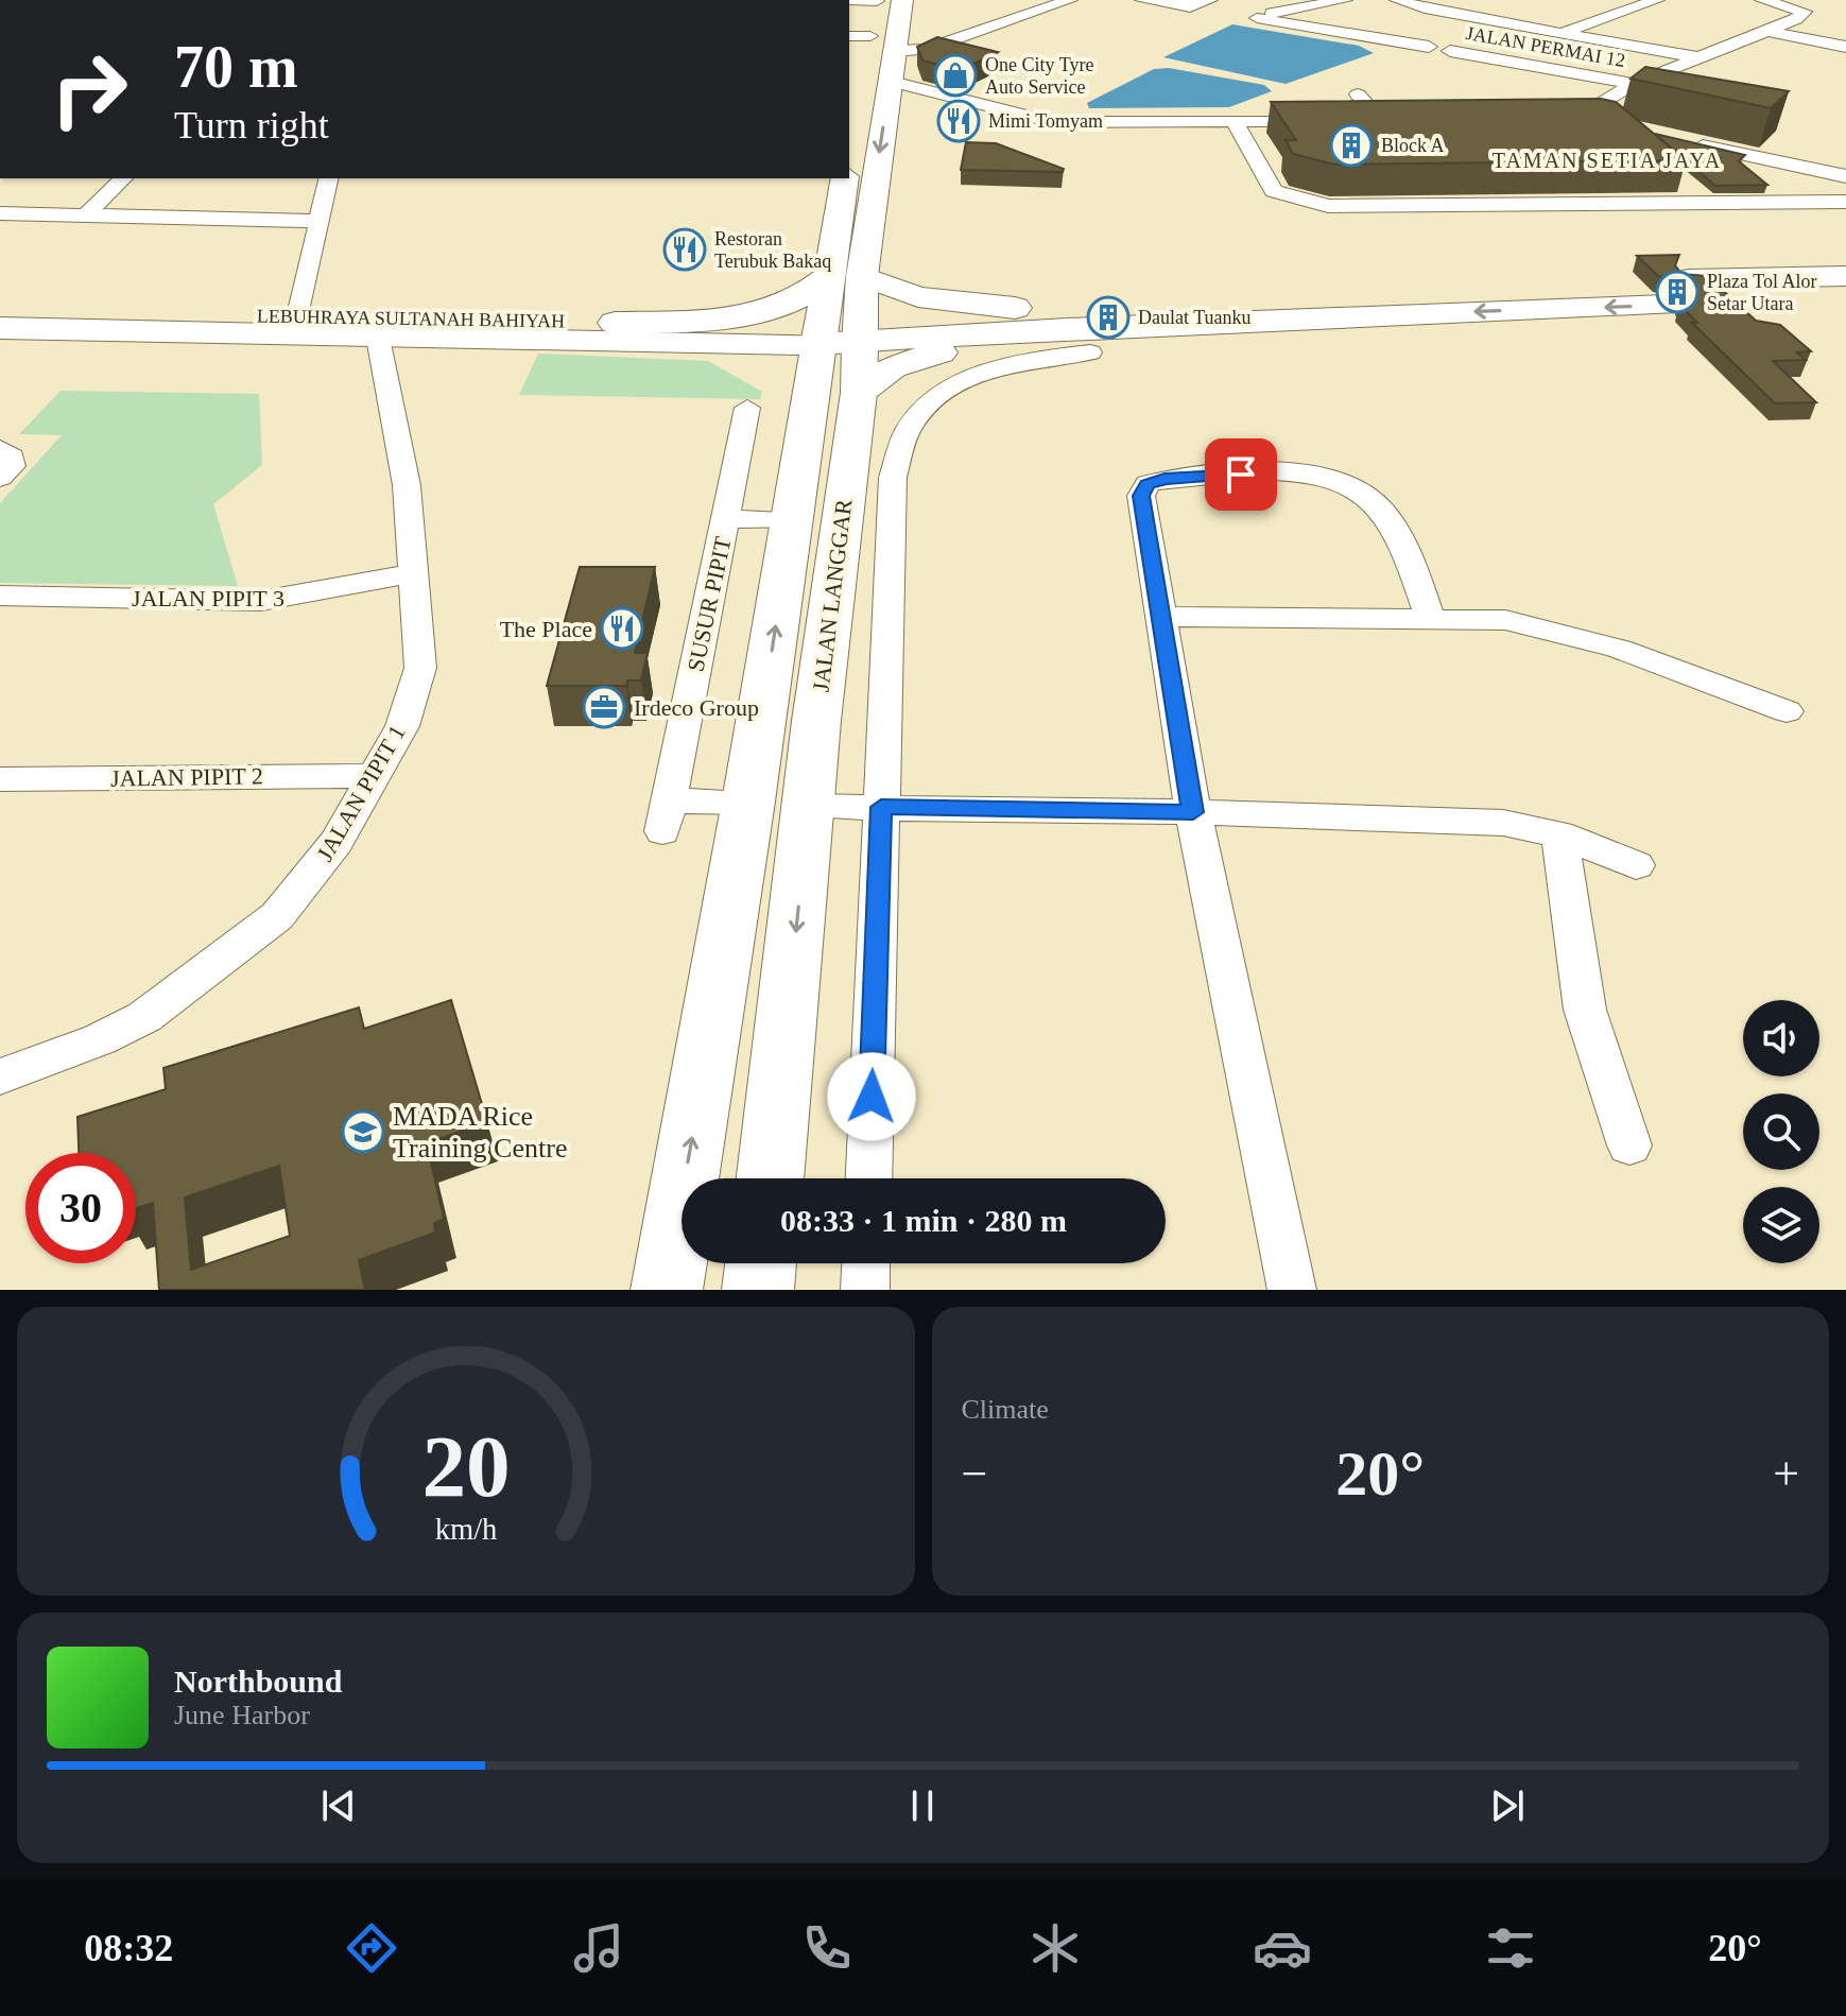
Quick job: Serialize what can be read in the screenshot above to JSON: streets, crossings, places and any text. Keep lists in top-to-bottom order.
{
  "streets": {
    "main road": ["LEBUHRAYA SULTANAH BAHIYAH", "JALAN LANGGAR"],
    "street": [
      "JALAN PERMAI 12",
      "JALAN PIPIT 3",
      "SUSUR PIPIT",
      "JALAN PIPIT 2",
      "JALAN PIPIT 1"
    ]
  },
  "crossings": [
    ["LEBUHRAYA SULTANAH BAHIYAH", "JALAN LANGGAR"],
    ["LEBUHRAYA SULTANAH BAHIYAH", "JALAN PIPIT 1"],
    ["JALAN LANGGAR", "SUSUR PIPIT"],
    ["JALAN PIPIT 3", "JALAN PIPIT 1"],
    ["JALAN PIPIT 2", "JALAN PIPIT 1"]
  ],
  "districts": ["TAMAN SETIA JAYA"],
  "places": {
    "shop": ["One City Tyre Auto Service"],
    "restaurant": ["Mimi Tomyam", "Restoran Terubuk Bakaq", "The Place"],
    "building": ["Block A", "Plaza Tol Alor Setar Utara", "Daulat Tuanku"],
    "office": ["Irdeco Group"],
    "school or university": ["MADA Rice Training Centre"]
  },
  "page": {
    "turn": ["70 m", "Turn right"],
    "limit": "30",
    "trip": "08:33 · 1 min · 280 m",
    "tile": "Climate",
    "heat": ["−", "20°", "+"],
    "song": ["Northbound", "June Harbor"],
    "tabs": ["08:32", "20°"],
    "gauge": ["20", "km/h"]
  }
}
